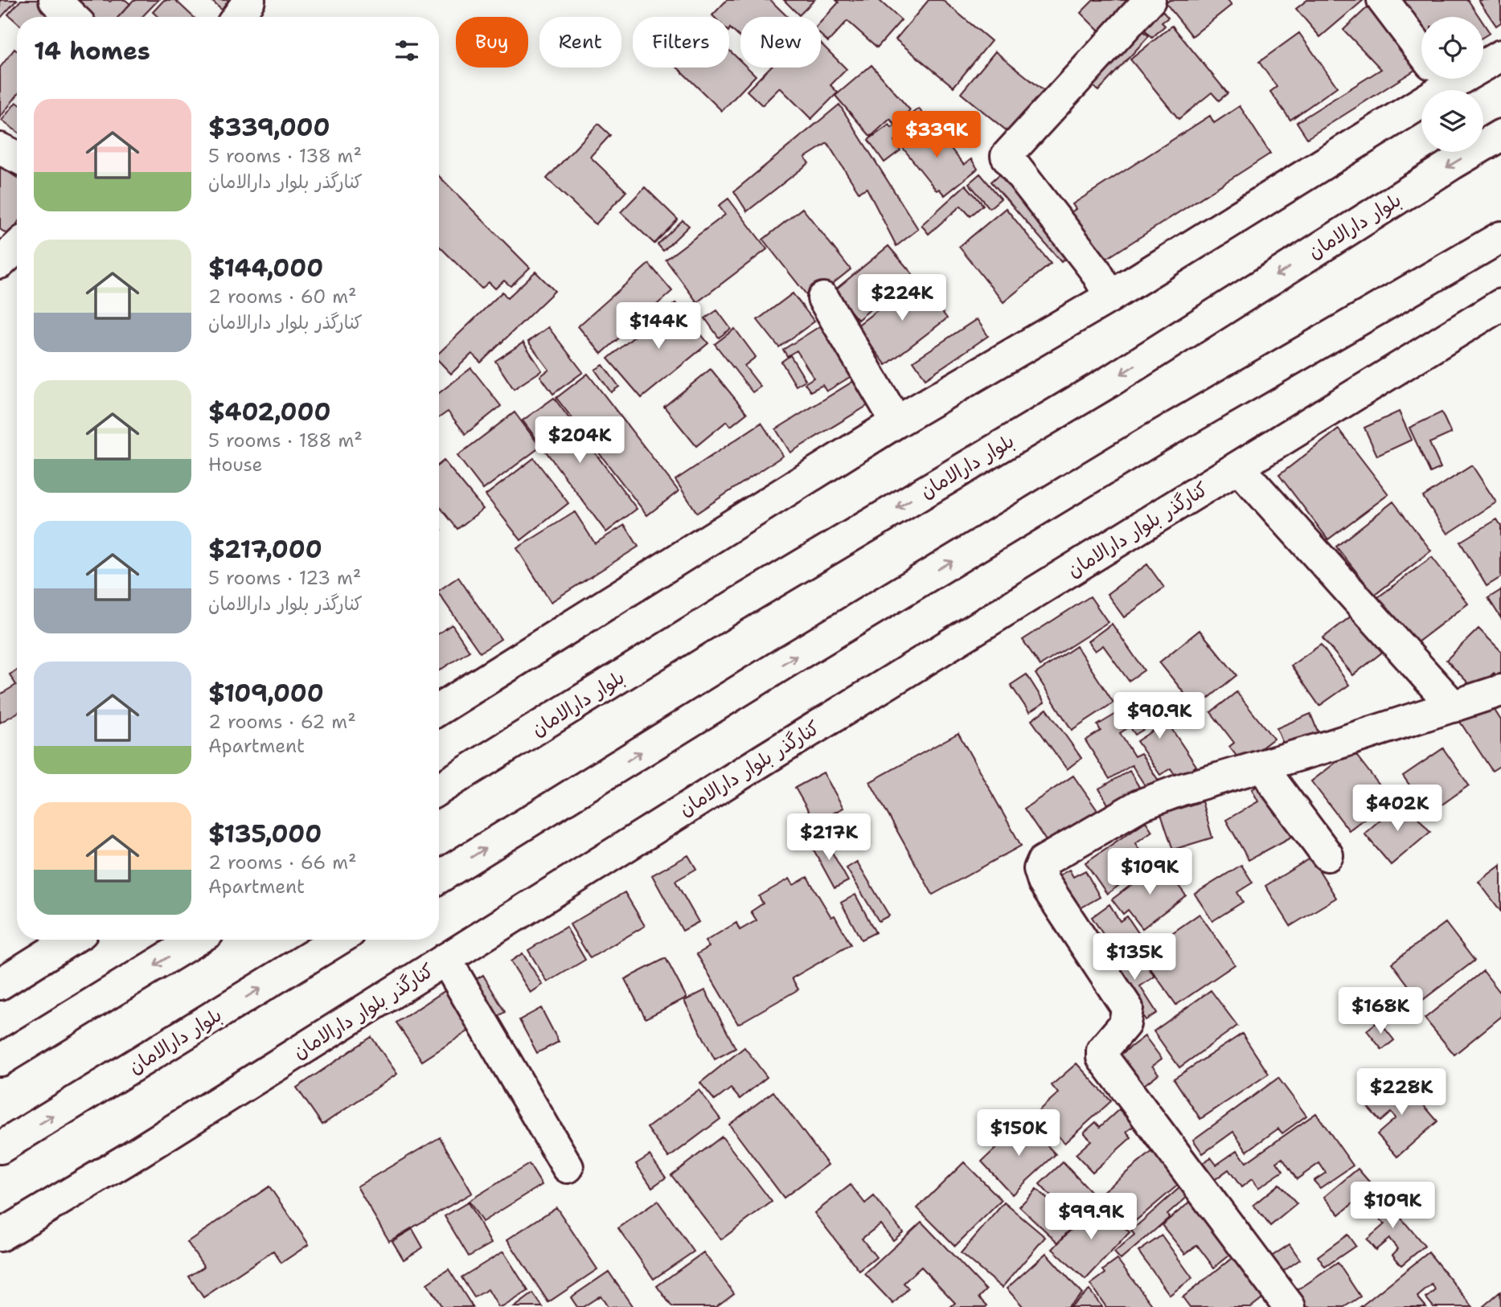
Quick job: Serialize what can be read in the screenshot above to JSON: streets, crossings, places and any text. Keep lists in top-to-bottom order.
{
  "streets": {
    "street": ["بلوار دارالامان", "کنارگذر بلوار دارالامان"]
  },
  "page": {
    "chip": [
      "Buy",
      "Rent",
      "Filters",
      "New"
    ],
    "heading": "14 homes",
    "list": [
      {
        "name": "$339,000",
        "note": "5 rooms · 138 m² · کنارگذر بلوار دارالامان"
      },
      {
        "name": "$144,000",
        "note": "2 rooms · 60 m² · کنارگذر بلوار دارالامان"
      },
      {
        "name": "$402,000",
        "note": "5 rooms · 188 m² · House"
      },
      {
        "name": "$217,000",
        "note": "5 rooms · 123 m² · کنارگذر بلوار دارالامان"
      },
      {
        "name": "$109,000",
        "note": "2 rooms · 62 m² · Apartment"
      },
      {
        "name": "$135,000",
        "note": "2 rooms · 66 m² · Apartment"
      }
    ],
    "price": [
      "$339K",
      "$224K",
      "$144K",
      "$204K",
      "$90.9K",
      "$402K",
      "$217K",
      "$109K",
      "$135K",
      "$168K",
      "$228K",
      "$150K",
      "$109K",
      "$99.9K"
    ]
  }
}
